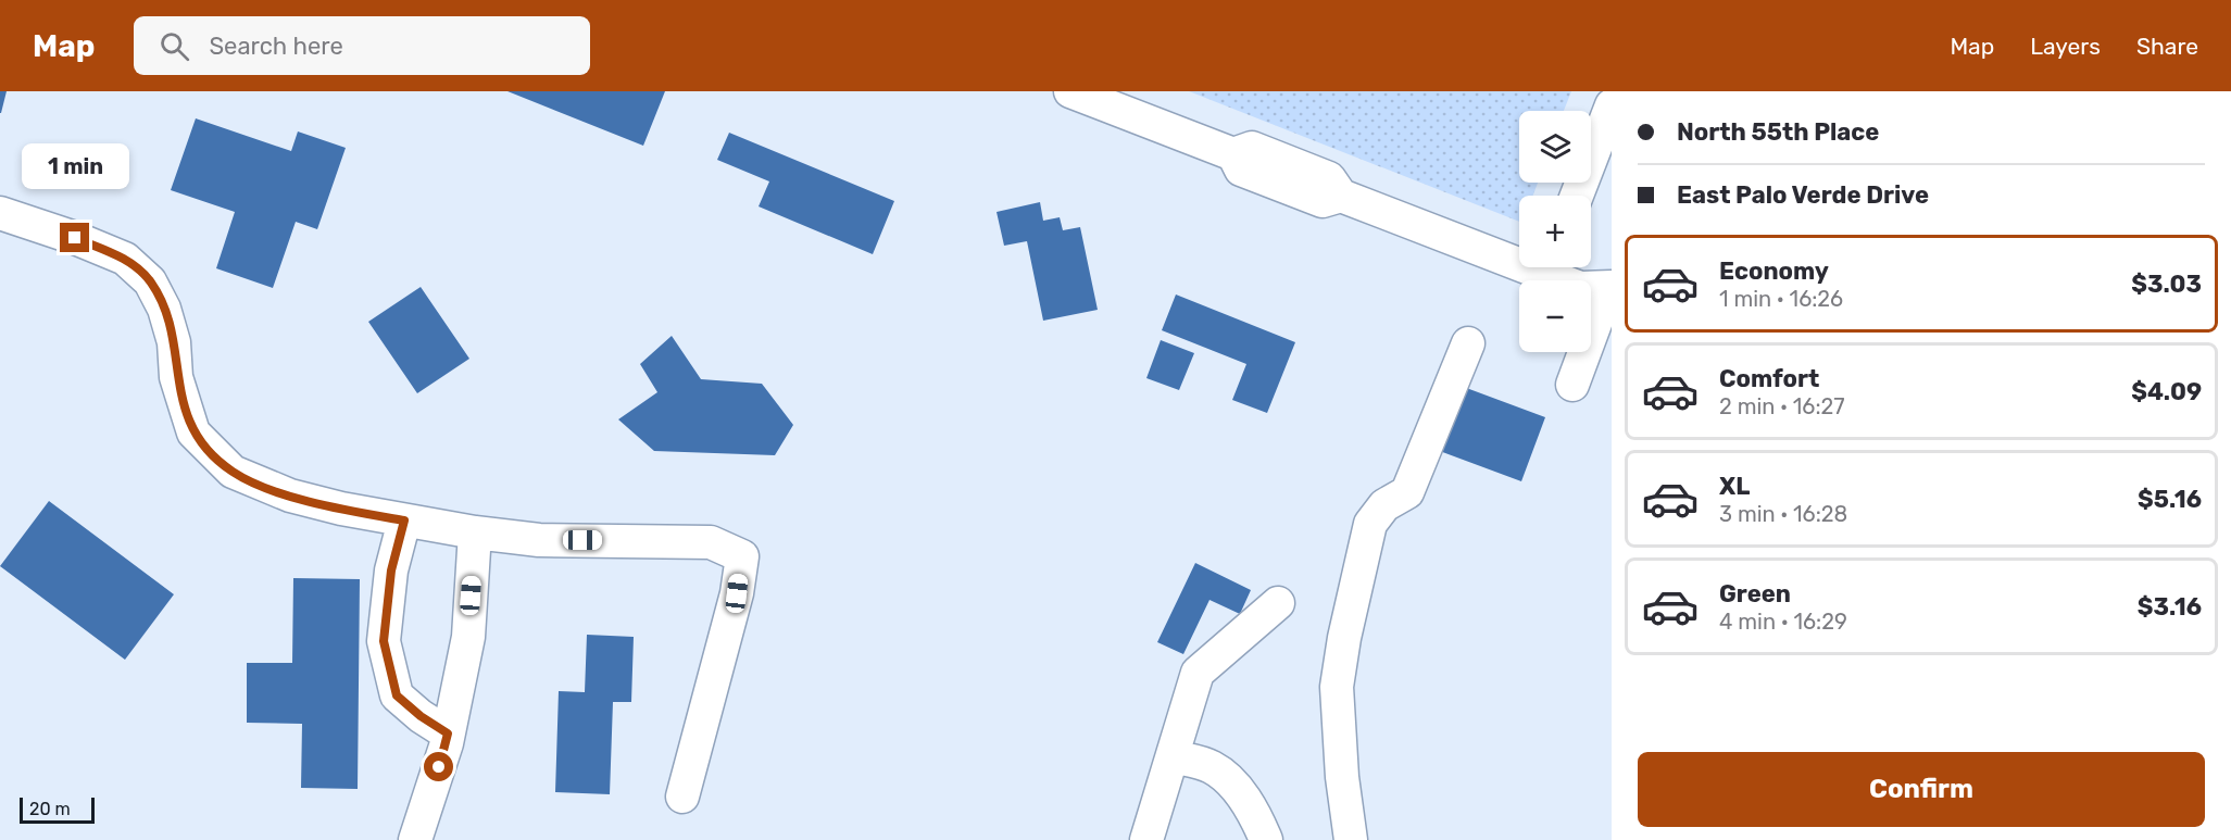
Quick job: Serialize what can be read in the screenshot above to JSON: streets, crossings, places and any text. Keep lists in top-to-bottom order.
{
  "scale_bar": "20 m",
  "page": {
    "header": "Map",
    "search": "Search here",
    "nav": ["Map", "Layers", "Share"],
    "banner": ["North 55th Place", "East Palo Verde Drive"],
    "map_buttons": ["+", "−"],
    "bubble": "1 min",
    "list": [
      {
        "name": "Economy",
        "note": "1 min · 16:26",
        "value": "$3.03"
      },
      {
        "name": "Comfort",
        "note": "2 min · 16:27",
        "value": "$4.09"
      },
      {
        "name": "XL",
        "note": "3 min · 16:28",
        "value": "$5.16"
      },
      {
        "name": "Green",
        "note": "4 min · 16:29",
        "value": "$3.16"
      }
    ],
    "buttons": "Confirm",
    "scale": "20 m"
  }
}
